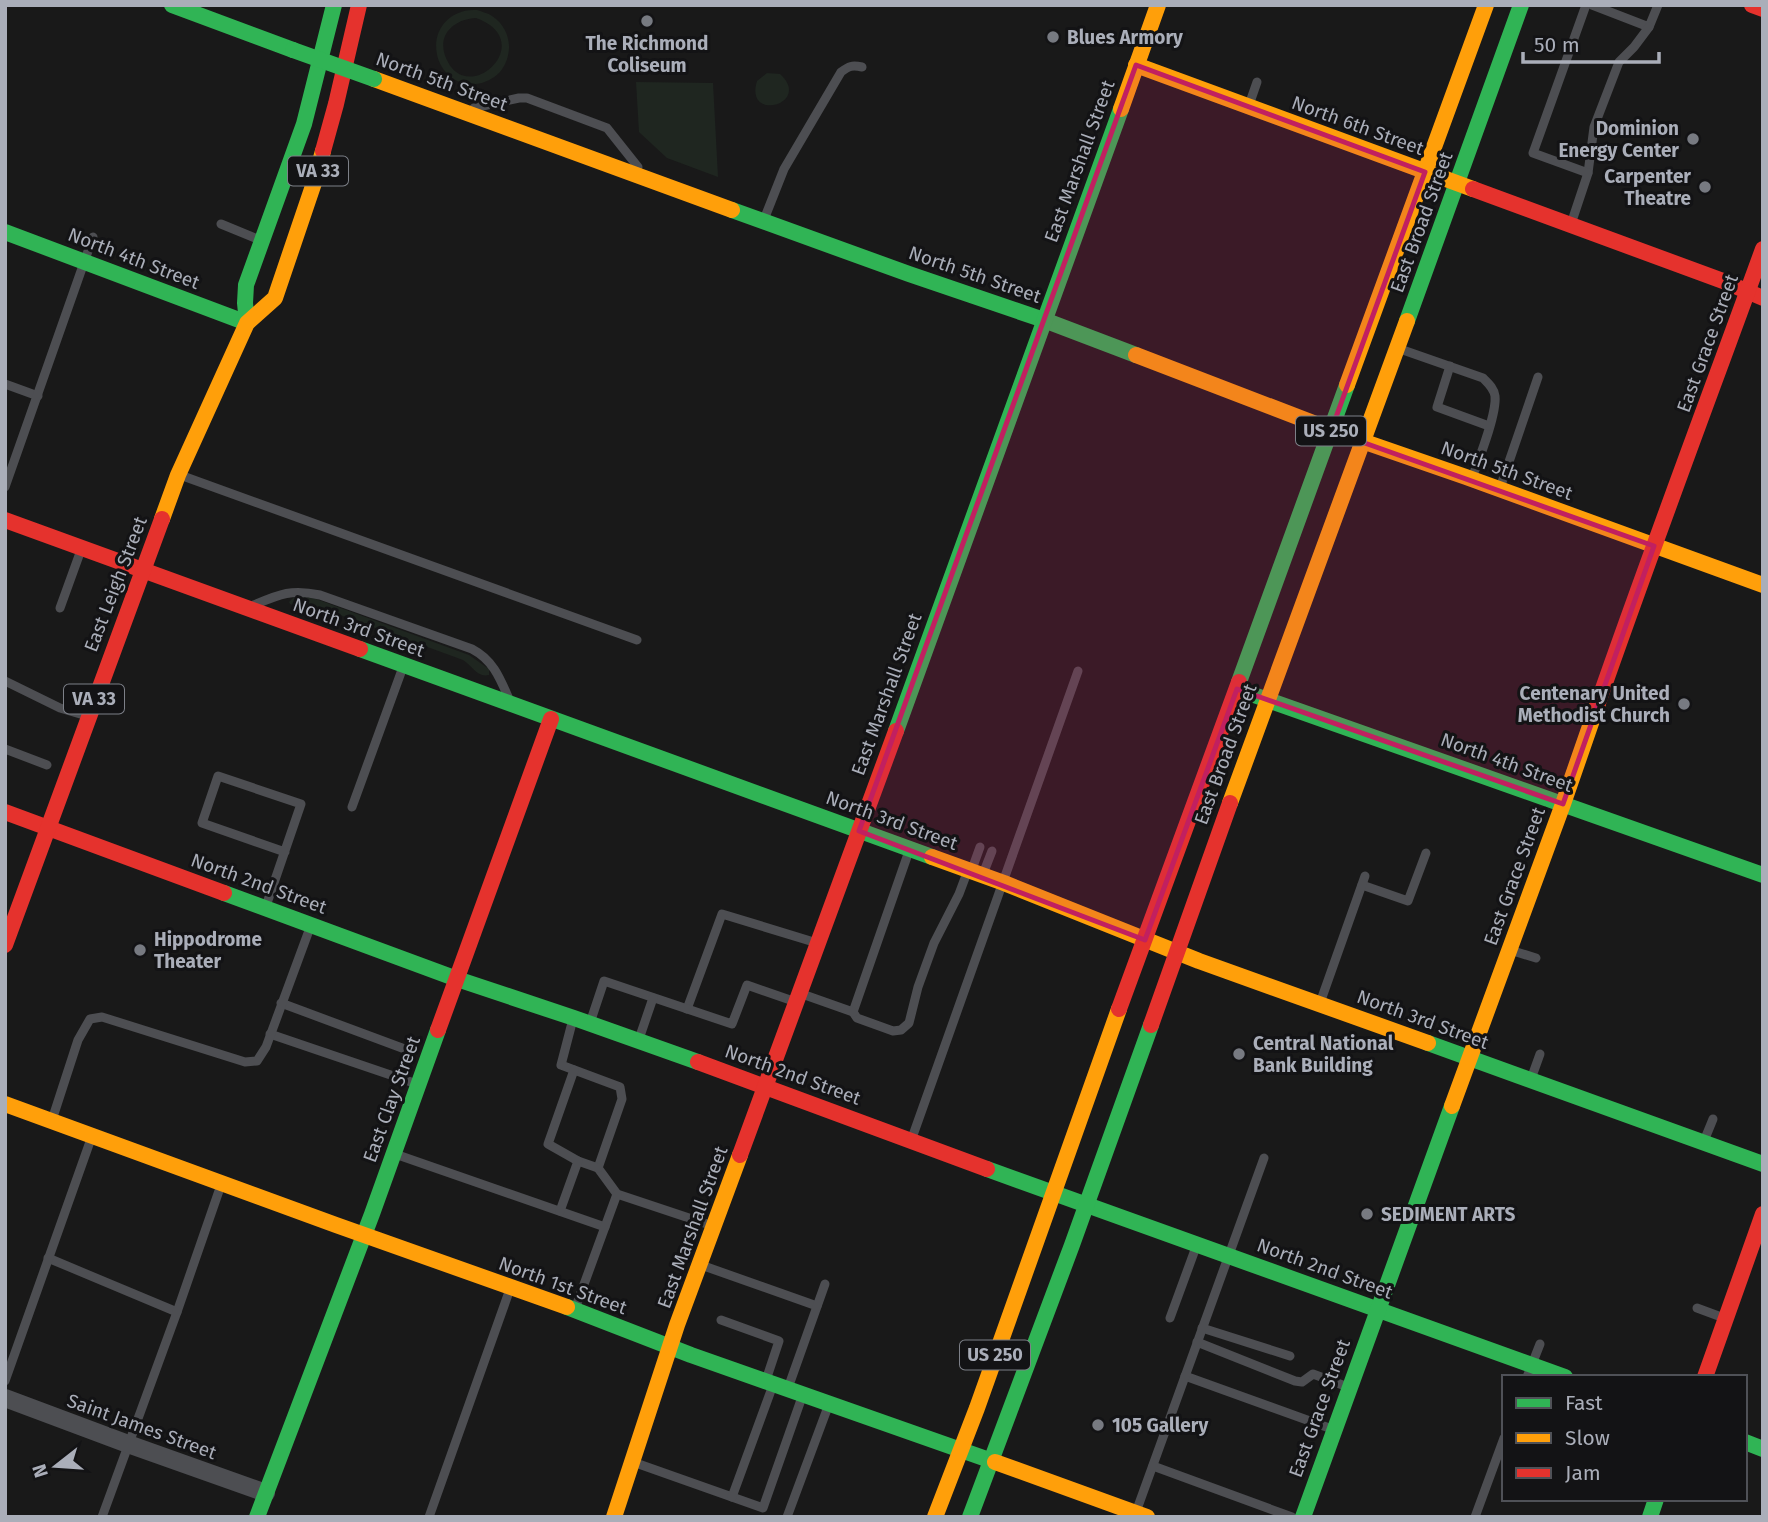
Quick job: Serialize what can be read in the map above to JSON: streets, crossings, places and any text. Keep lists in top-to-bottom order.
{
  "streets": {
    "street": [
      "North 5th Street",
      "North 6th Street",
      "East Marshall Street",
      "VA 33",
      "East Broad Street",
      "North 4th Street",
      "East Grace Street",
      "US 250",
      "East Leigh Street",
      "North 3rd Street",
      "North 2nd Street",
      "East Clay Street",
      "North 1st Street",
      "Saint James Street"
    ]
  },
  "crossings": [
    ["North 5th Street", "East Marshall Street"],
    ["North 5th Street", "East Broad Street"],
    ["North 5th Street", "East Grace Street"],
    ["North 6th Street", "East Marshall Street"],
    ["North 6th Street", "East Broad Street"],
    ["North 6th Street", "East Grace Street"],
    ["East Marshall Street", "North 3rd Street"],
    ["East Marshall Street", "North 2nd Street"],
    ["East Marshall Street", "North 1st Street"],
    ["East Broad Street", "North 4th Street"],
    ["East Broad Street", "North 3rd Street"],
    ["East Broad Street", "North 2nd Street"],
    ["East Broad Street", "North 1st Street"],
    ["North 4th Street", "East Grace Street"],
    ["North 4th Street", "East Leigh Street"],
    ["East Grace Street", "North 3rd Street"],
    ["East Grace Street", "North 2nd Street"],
    ["East Leigh Street", "North 3rd Street"],
    ["East Leigh Street", "North 2nd Street"],
    ["North 3rd Street", "East Clay Street"],
    ["North 2nd Street", "East Clay Street"],
    ["East Clay Street", "North 1st Street"],
    ["East Clay Street", "Saint James Street"]
  ],
  "places": [
    "The Richmond Coliseum",
    "Blues Armory",
    "Dominion Energy Center",
    "Carpenter Theatre",
    "Centenary United Methodist Church",
    "Hippodrome Theater",
    "Central National Bank Building",
    "SEDIMENT ARTS",
    "105 Gallery"
  ],
  "legend": ["Fast", "Slow", "Jam"],
  "scale_bar": "50 m",
  "north": "left"
}
